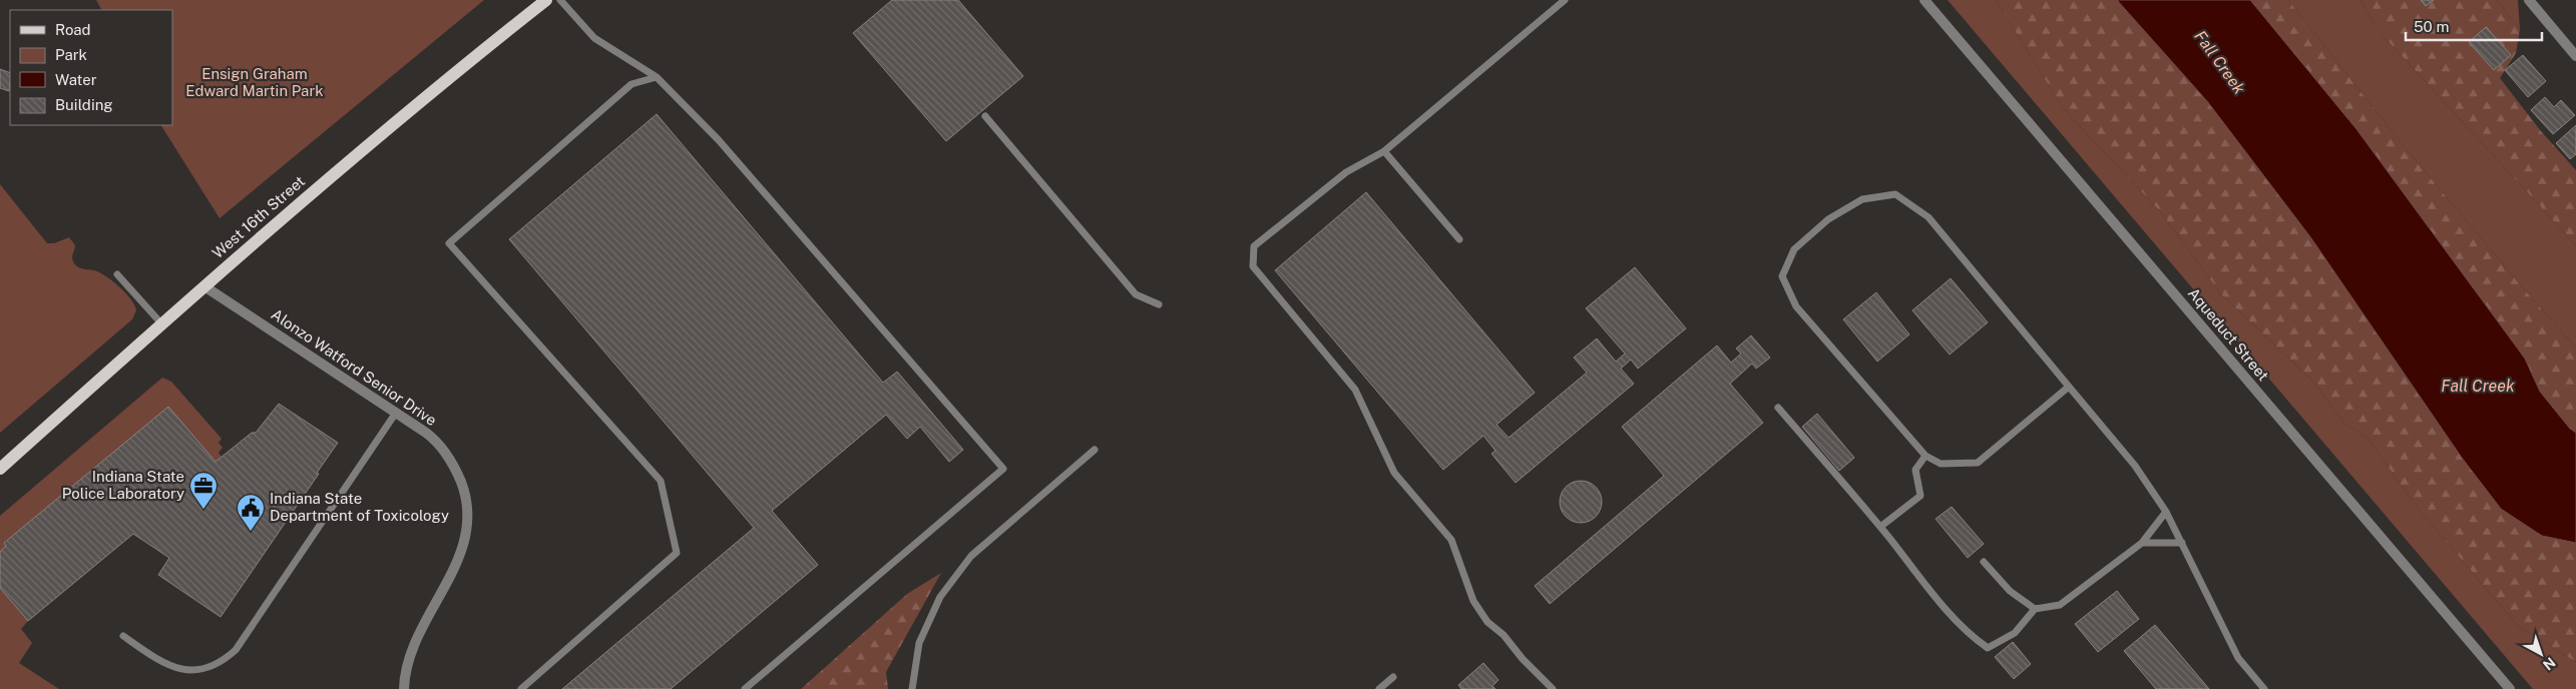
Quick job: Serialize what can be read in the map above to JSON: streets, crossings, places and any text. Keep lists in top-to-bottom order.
{
  "streets": {
    "main road": ["West 16th Street"],
    "street": ["Aqueduct Street", "Alonzo Watford Senior Drive"]
  },
  "crossings": [
    ["West 16th Street", "Alonzo Watford Senior Drive"]
  ],
  "water": ["Fall Creek"],
  "parks": ["Ensign Graham Edward Martin Park"],
  "places": {
    "office": ["Indiana State Police Laboratory"],
    "public building": ["Indiana State Department of Toxicology"]
  },
  "legend": [
    "Road",
    "Park",
    "Water",
    "Building"
  ],
  "scale_bar": "50 m",
  "north": "bottom right"
}
